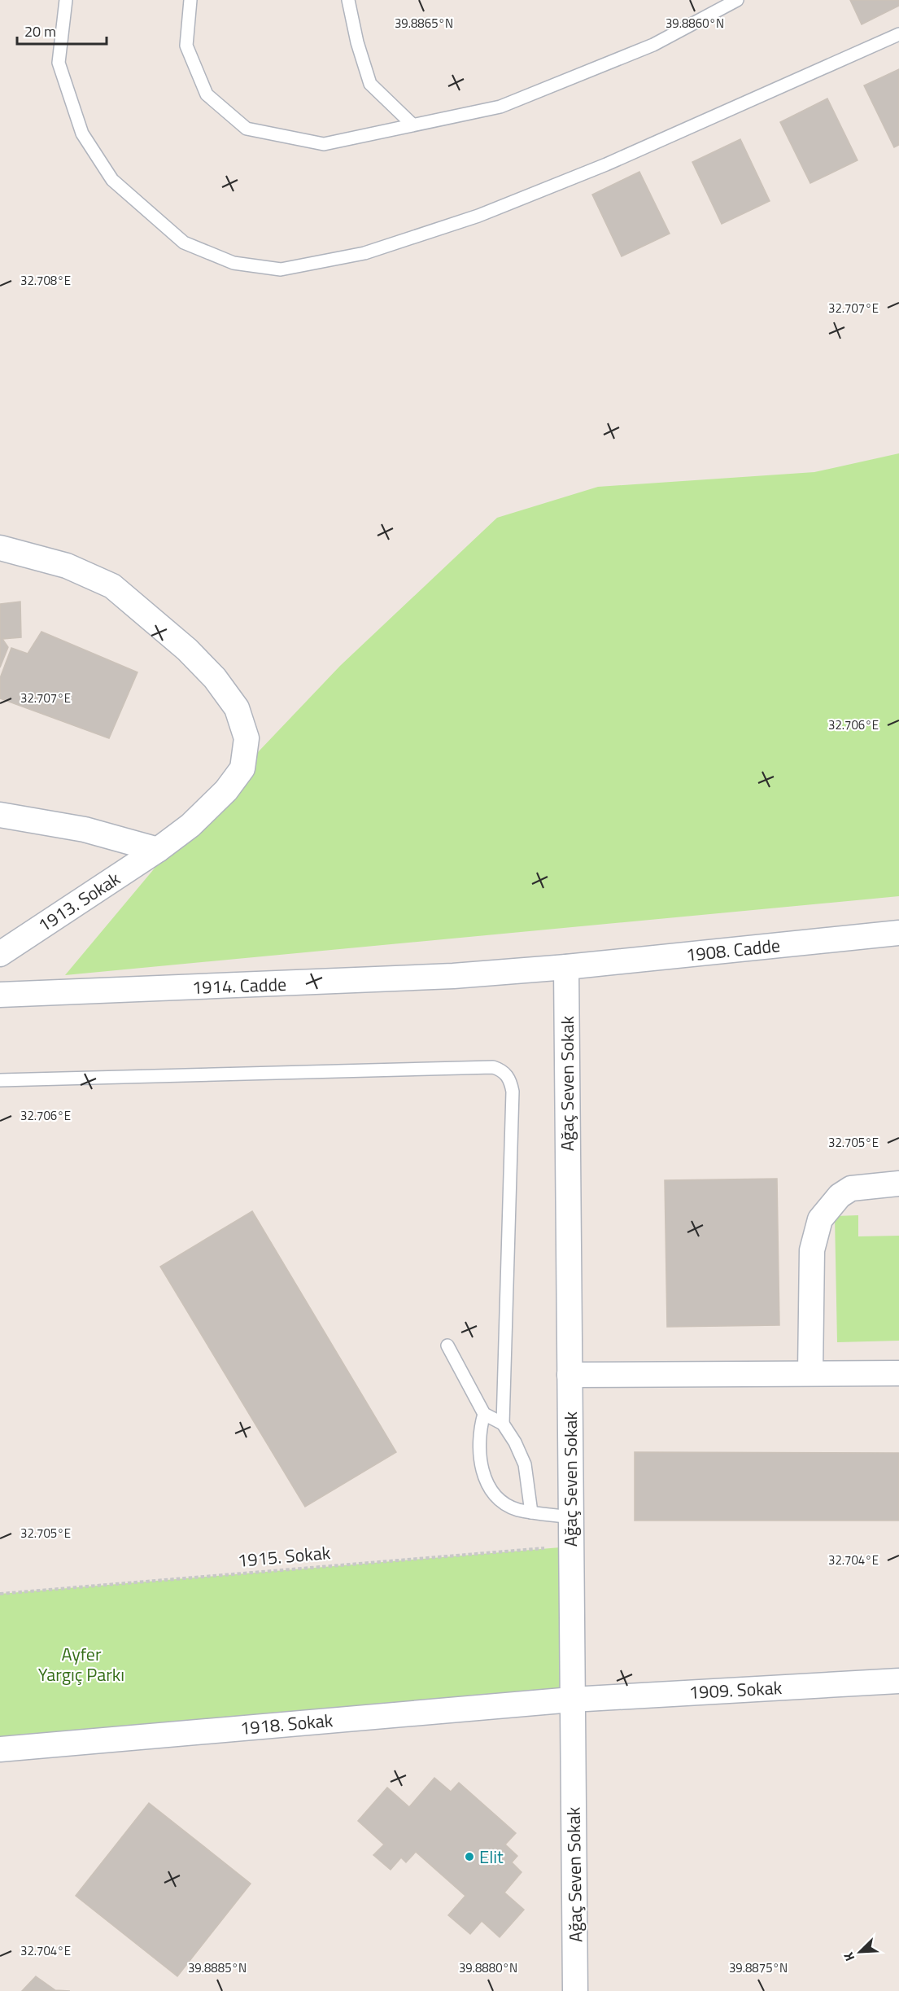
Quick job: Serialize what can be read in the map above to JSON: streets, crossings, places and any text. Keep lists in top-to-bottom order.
{
  "streets": {
    "street": [
      "1913. Sokak",
      "1908. Cadde",
      "1914. Cadde",
      "Ağaç Seven Sokak",
      "1909. Sokak",
      "1918. Sokak"
    ],
    "path": ["1915. Sokak"]
  },
  "crossings": [
    ["1908. Cadde", "1914. Cadde"],
    ["1908. Cadde", "Ağaç Seven Sokak"],
    ["1914. Cadde", "Ağaç Seven Sokak"],
    ["Ağaç Seven Sokak", "1915. Sokak"],
    ["Ağaç Seven Sokak", "1909. Sokak"],
    ["Ağaç Seven Sokak", "1918. Sokak"],
    ["1909. Sokak", "1918. Sokak"]
  ],
  "parks": ["Ayfer Yargıç Parkı"],
  "places": ["Elit"],
  "scale_bar": "20 m",
  "north": "bottom left",
  "coordinates": [
    "39.8865°N",
    "39.8860°N",
    "32.708°E",
    "32.707°E",
    "32.706°E",
    "32.705°E",
    "32.704°E",
    "39.8885°N",
    "39.8880°N",
    "39.8875°N"
  ]
}
